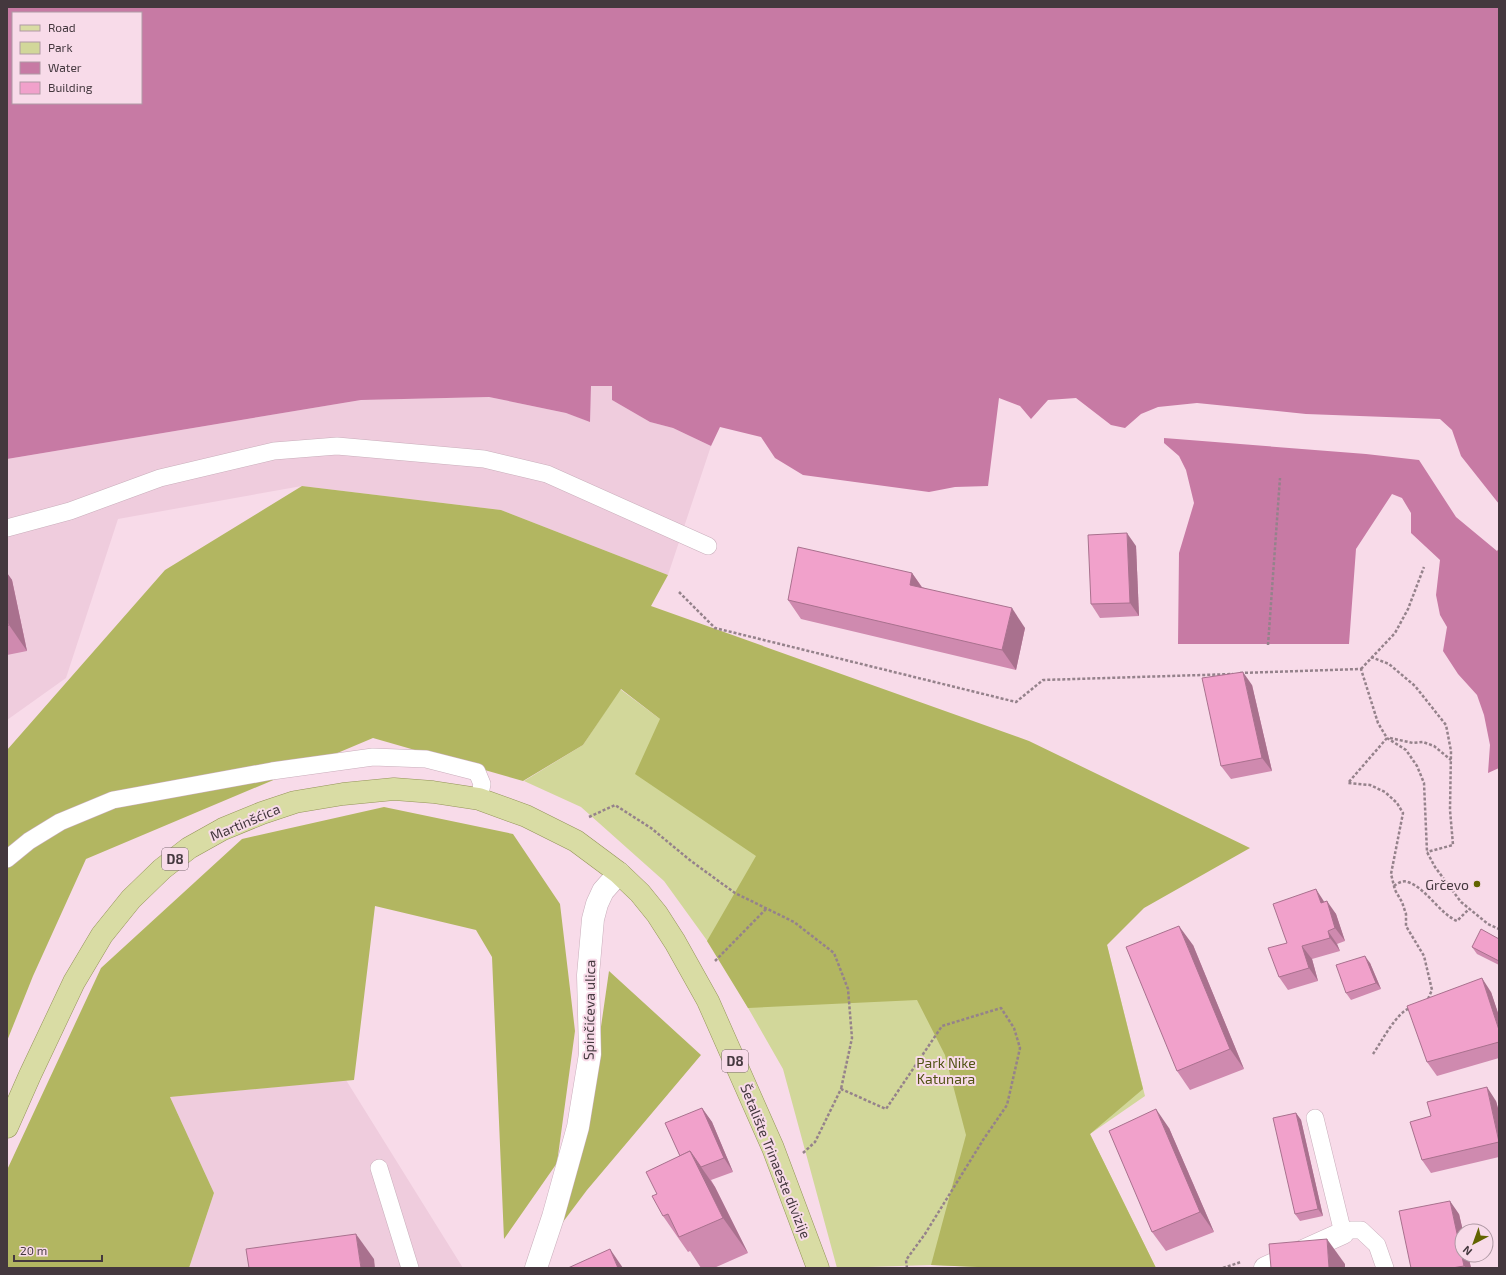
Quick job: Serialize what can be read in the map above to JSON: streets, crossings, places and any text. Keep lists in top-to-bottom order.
{
  "streets": {
    "main road": ["Martinšćica", "D8", "Šetalište Trinaeste divizije"],
    "street": ["Spinčićeva ulica"]
  },
  "crossings": [
    ["Martinšćica", "Spinčićeva ulica"],
    ["Martinšćica", "Šetalište Trinaeste divizije"],
    ["Spinčićeva ulica", "Šetalište Trinaeste divizije"]
  ],
  "parks": ["Park Nike Katunara"],
  "places": ["Grčevo"],
  "legend": [
    "Road",
    "Park",
    "Water",
    "Building"
  ],
  "scale_bar": "20 m",
  "north": "bottom left"
}
